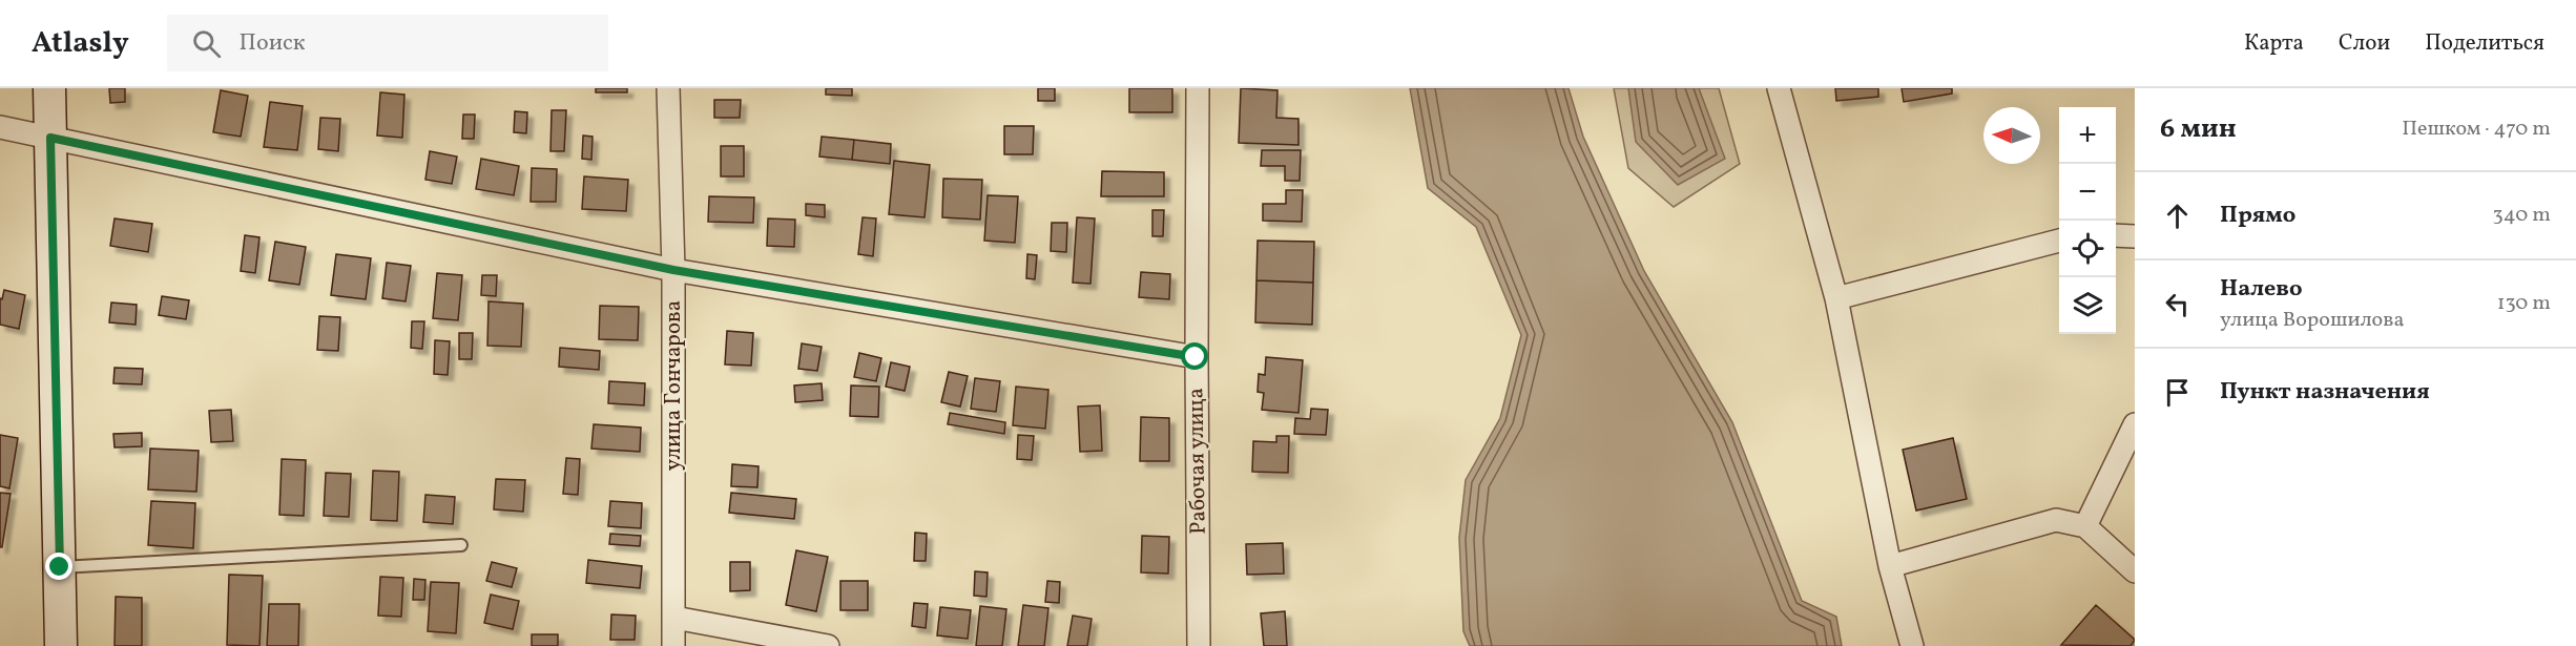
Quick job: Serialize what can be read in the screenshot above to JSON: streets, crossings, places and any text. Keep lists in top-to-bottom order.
{
  "streets": {
    "street": ["улица Гончарова", "Рабочая улица"]
  },
  "north": "left",
  "page": {
    "header": "Atlasly",
    "search": "Поиск",
    "nav": ["Карта", "Слои", "Поделиться"],
    "heading": ["6 мин", "Пешком · 470 m"],
    "map_buttons": ["+", "−"],
    "list": [
      ["Прямо", "340 m"],
      ["Налево", "улица Ворошилова", "130 m"],
      "Пункт назначения"
    ]
  }
}
